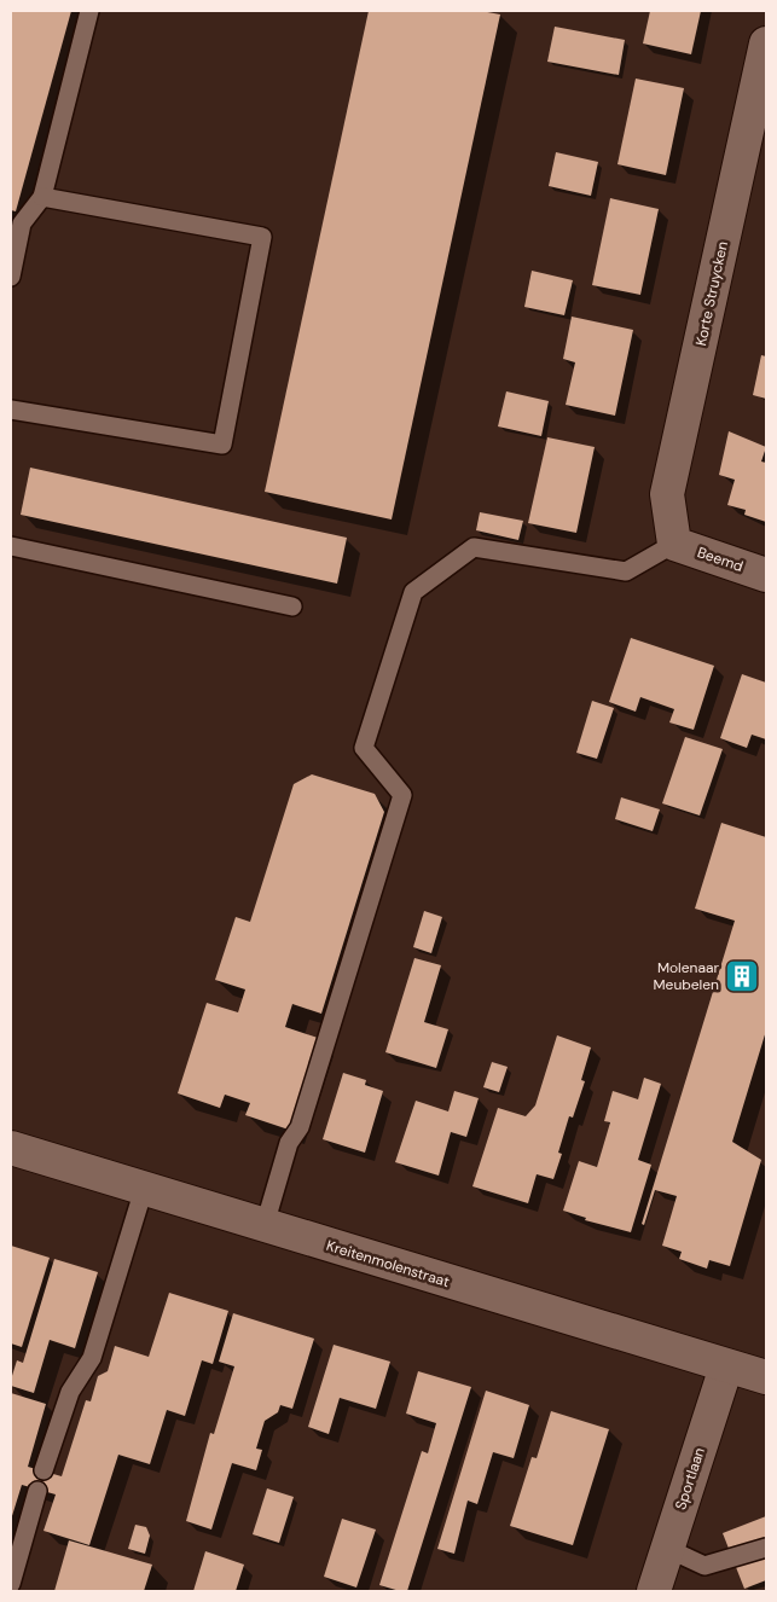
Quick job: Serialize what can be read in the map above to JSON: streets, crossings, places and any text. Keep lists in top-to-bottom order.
{
  "streets": {
    "street": [
      "Korte Struycken",
      "Beemd",
      "Kreitenmolenstraat",
      "Sportlaan"
    ]
  },
  "crossings": [
    ["Korte Struycken", "Beemd"],
    ["Kreitenmolenstraat", "Sportlaan"]
  ],
  "places": {
    "building": ["Molenaar Meubelen"]
  }
}
